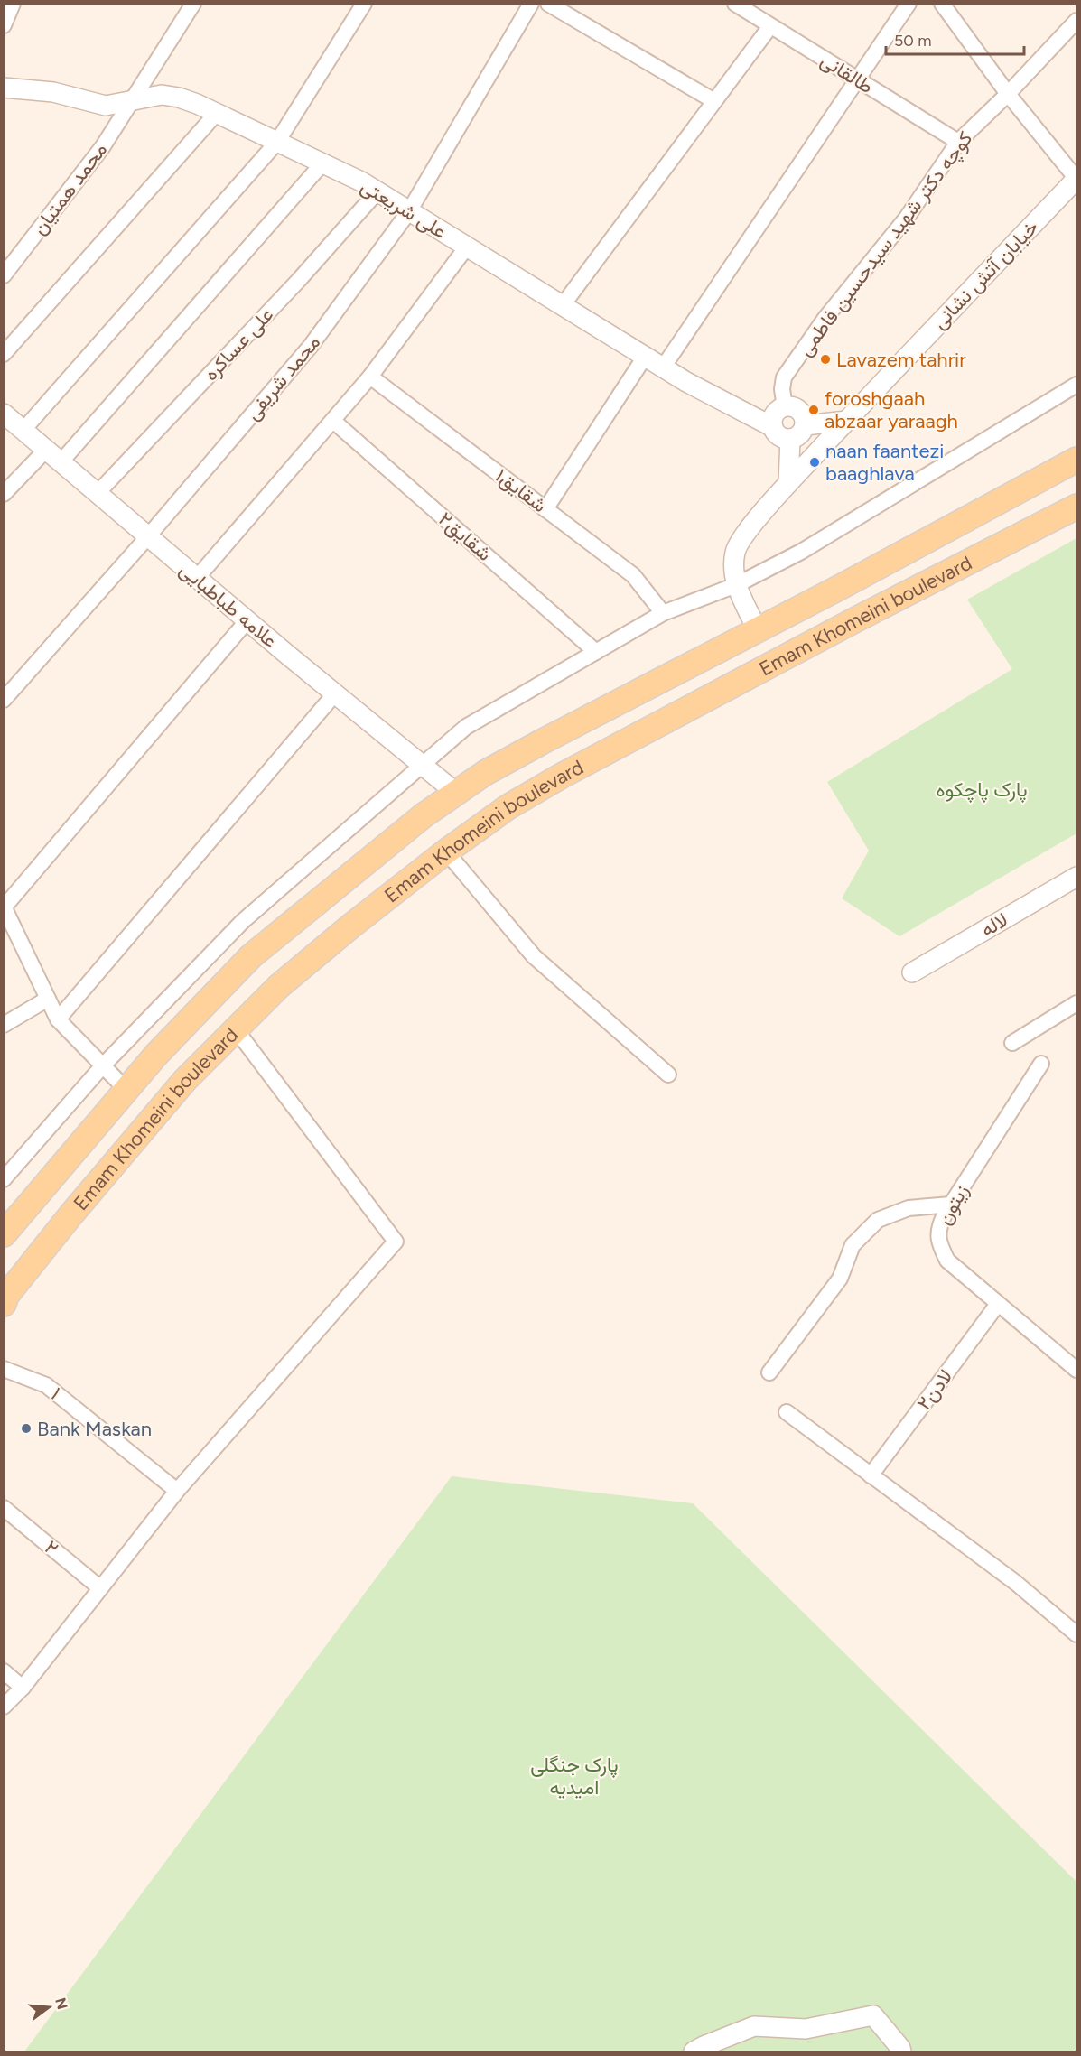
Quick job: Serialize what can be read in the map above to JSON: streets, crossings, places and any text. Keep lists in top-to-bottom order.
{
  "streets": {
    "main road": ["Emam Khomeini boulevard"],
    "street": [
      "طالقانی",
      "محمد همتیان",
      "علی شریعتی",
      "کوچه دکتر شهید سیدحسین فاطمی",
      "خیابان آتش نشانی",
      "علی عساکره",
      "محمد شریفی",
      "شقایق۱",
      "شقایق۲",
      "علامه طباطبایی",
      "لاله",
      "زیتون",
      "لادن۲",
      "۱",
      "۲"
    ]
  },
  "crossings": [
    ["طالقانی", "کوچه دکتر شهید سیدحسین فاطمی"],
    ["محمد همتیان", "علی شریعتی"],
    ["علی شریعتی", "کوچه دکتر شهید سیدحسین فاطمی"],
    ["علی شریعتی", "علی عساکره"],
    ["علی شریعتی", "محمد شریفی"],
    ["خیابان آتش نشانی", "Emam Khomeini boulevard"],
    ["علی عساکره", "علامه طباطبایی"],
    ["محمد شریفی", "علامه طباطبایی"],
    ["علامه طباطبایی", "Emam Khomeini boulevard"],
    ["زیتون", "لادن۲"]
  ],
  "parks": ["پارک پاچکوه", "پارک جنگلی امیدیه"],
  "places": [
    "Lavazem tahrir",
    "foroshgaah abzaar yaraagh",
    "naan faantezi baaghlava",
    "Bank Maskan"
  ],
  "scale_bar": "50 m",
  "north": "right"
}
